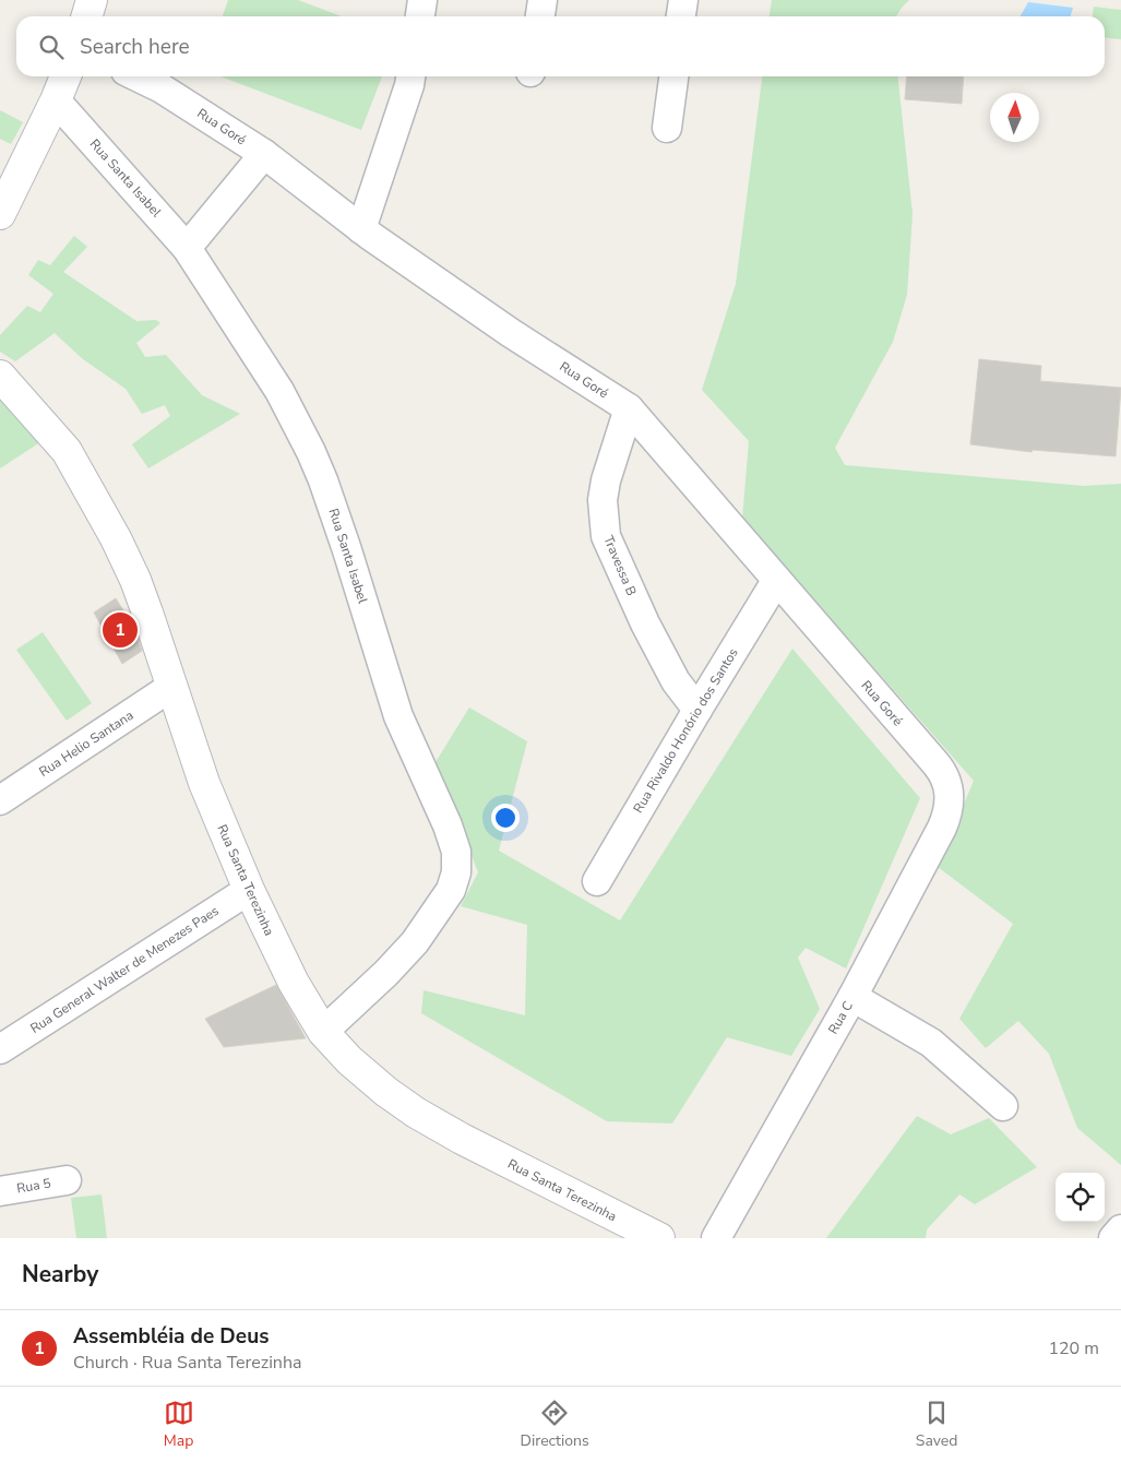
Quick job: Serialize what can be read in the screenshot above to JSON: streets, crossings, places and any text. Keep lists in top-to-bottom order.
{
  "streets": {
    "street": [
      "Rua Goré",
      "Rua Santa Isabel",
      "Travessa B",
      "Rua Rivaldo Honório dos Santos",
      "Rua Helio Santana",
      "Rua Santa Terezinha",
      "Rua General Walter de Menezes Paes",
      "Rua C",
      "Rua 5"
    ]
  },
  "crossings": [
    ["Rua Goré", "Travessa B"],
    ["Rua Goré", "Rua Rivaldo Honório dos Santos"],
    ["Rua Goré", "Rua C"],
    ["Rua Santa Isabel", "Rua Santa Terezinha"],
    ["Travessa B", "Rua Rivaldo Honório dos Santos"],
    ["Rua Helio Santana", "Rua Santa Terezinha"],
    ["Rua Santa Terezinha", "Rua General Walter de Menezes Paes"]
  ],
  "north": "top",
  "page": {
    "search": "Search here",
    "pins": "1",
    "heading": "Nearby",
    "list": [
      {
        "mark": "1",
        "name": "Assembléia de Deus",
        "note": "Church · Rua Santa Terezinha",
        "value": "120 m"
      }
    ],
    "nav": ["Map", "Directions", "Saved"]
  }
}
